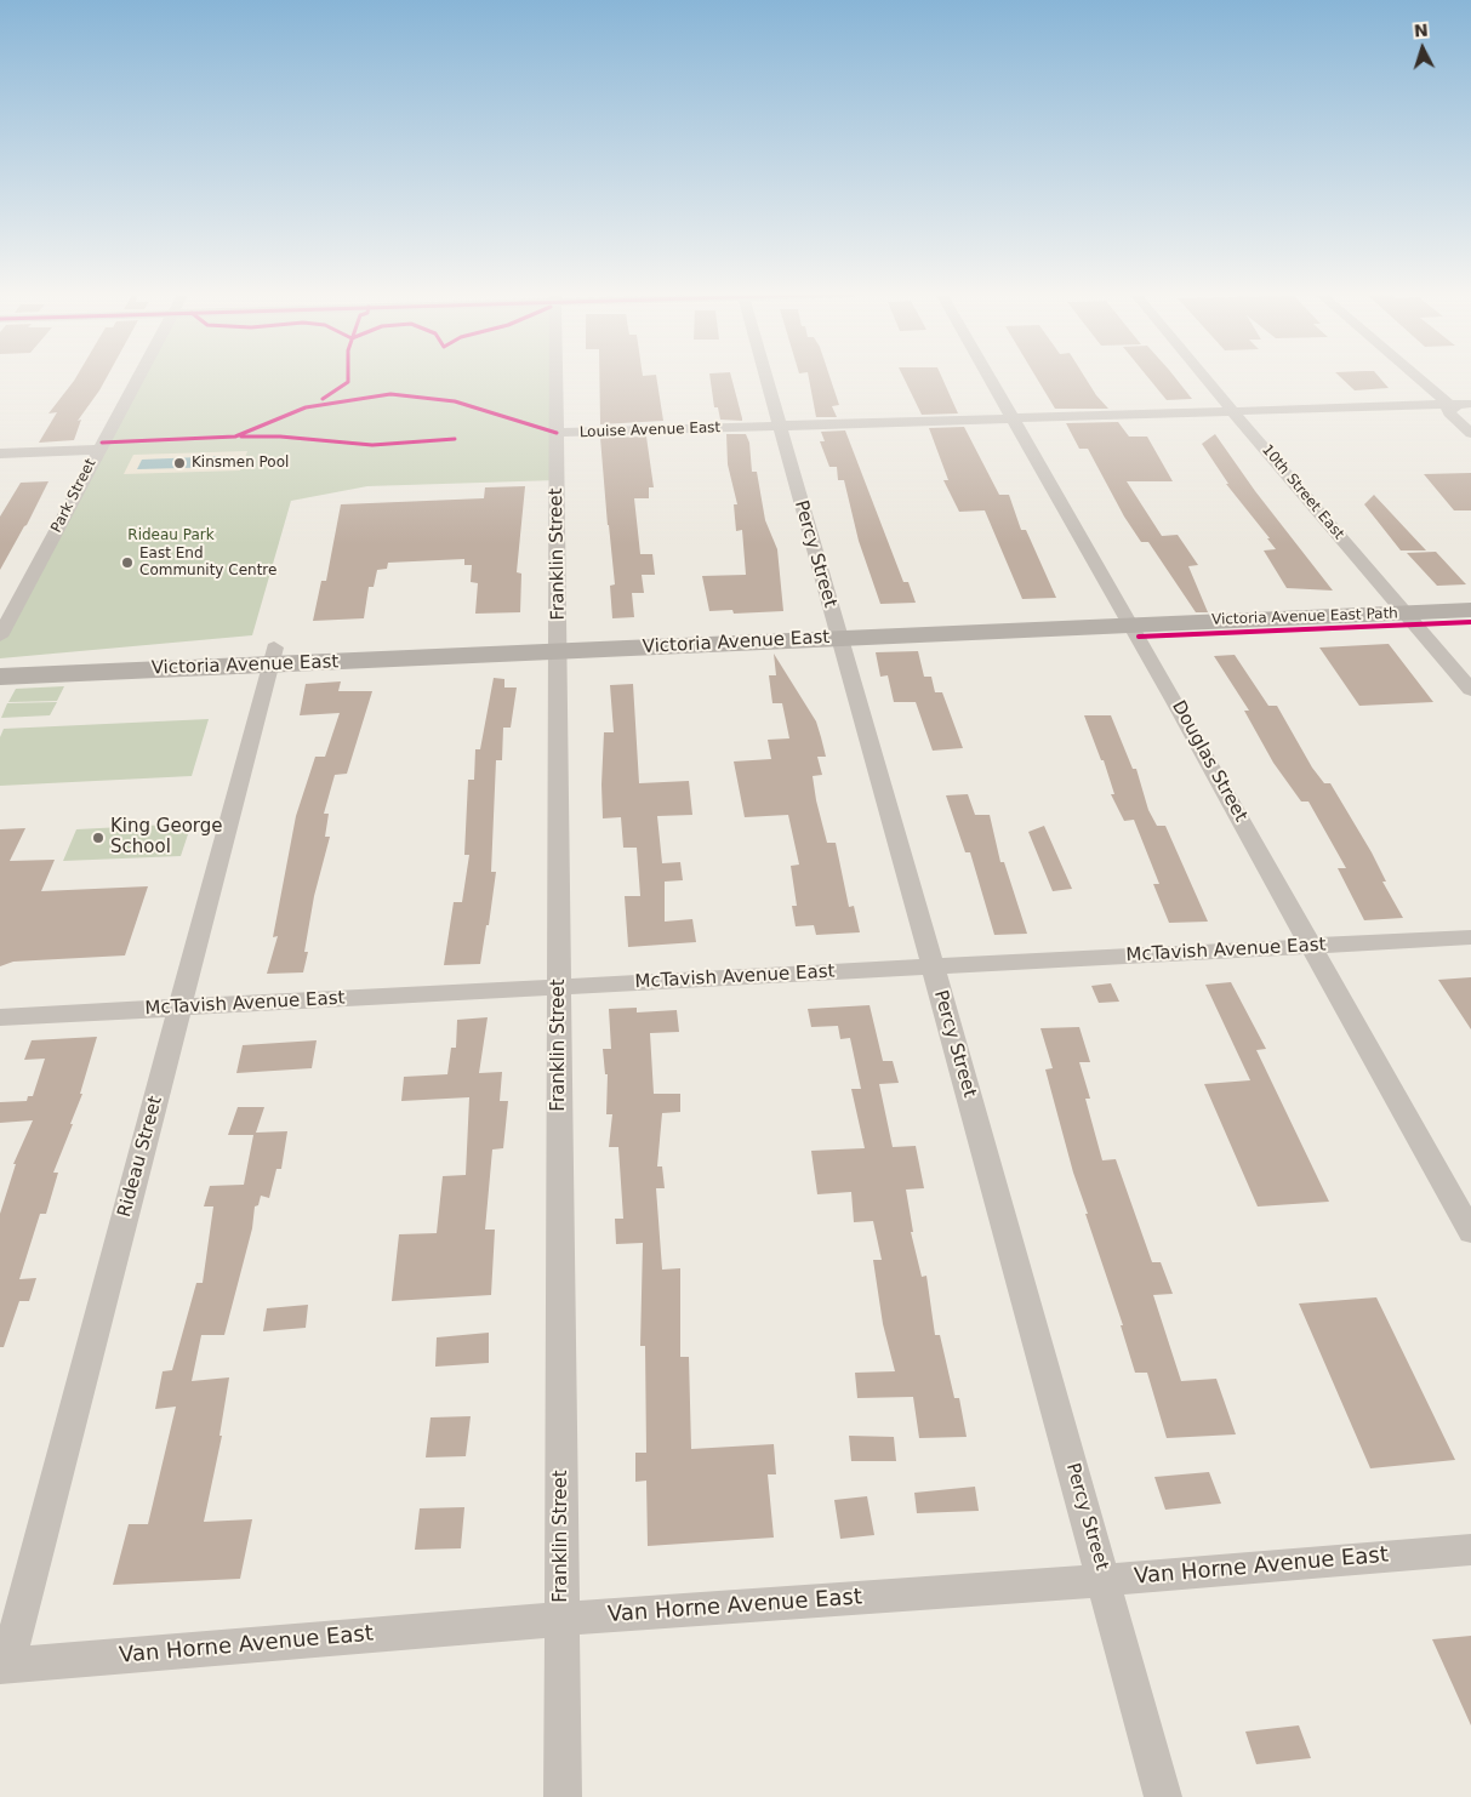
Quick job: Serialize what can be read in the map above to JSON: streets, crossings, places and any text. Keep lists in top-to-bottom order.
{
  "streets": {
    "main road": ["Victoria Avenue East"],
    "street": [
      "Louise Avenue East",
      "10th Street East",
      "Park Street",
      "Franklin Street",
      "Percy Street",
      "Douglas Street",
      "McTavish Avenue East",
      "Rideau Street",
      "Van Horne Avenue East"
    ],
    "cycle path": ["Victoria Avenue East Path"]
  },
  "crossings": [
    ["Louise Avenue East", "10th Street East"],
    ["Louise Avenue East", "Franklin Street"],
    ["Louise Avenue East", "Percy Street"],
    ["Louise Avenue East", "Douglas Street"],
    ["10th Street East", "Victoria Avenue East"],
    ["Franklin Street", "Victoria Avenue East"],
    ["Franklin Street", "McTavish Avenue East"],
    ["Franklin Street", "Van Horne Avenue East"],
    ["Percy Street", "Victoria Avenue East"],
    ["Percy Street", "McTavish Avenue East"],
    ["Percy Street", "Van Horne Avenue East"],
    ["Victoria Avenue East", "Douglas Street"],
    ["Victoria Avenue East", "Rideau Street"],
    ["Douglas Street", "McTavish Avenue East"],
    ["McTavish Avenue East", "Rideau Street"],
    ["Rideau Street", "Van Horne Avenue East"]
  ],
  "parks": ["Rideau Park"],
  "places": ["Kinsmen Pool", "East End Community Centre", "King George School"],
  "north": "top"
}
